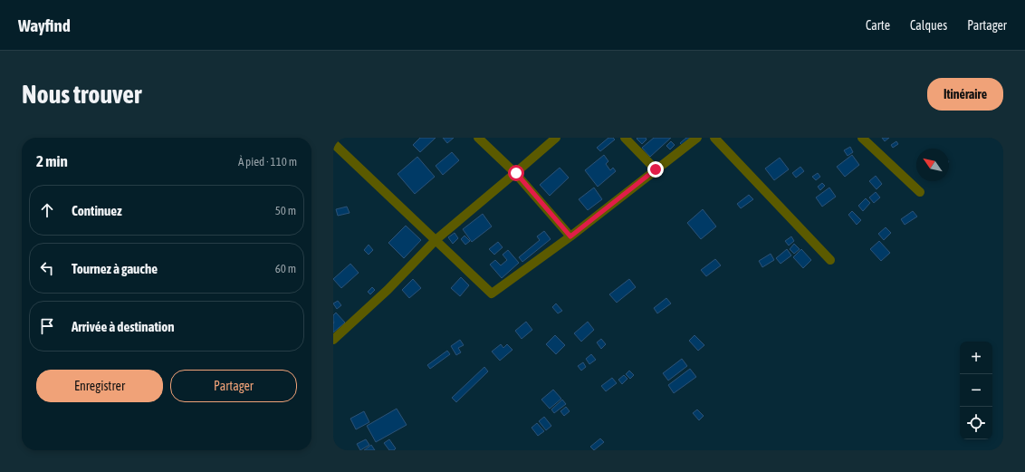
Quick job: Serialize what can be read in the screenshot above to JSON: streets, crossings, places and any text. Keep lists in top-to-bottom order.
{
  "north": "top left",
  "page": {
    "header": "Wayfind",
    "nav": ["Carte", "Calques", "Partager"],
    "buttons": [
      "Itinéraire",
      ["Enregistrer", "Partager"]
    ],
    "title": "Nous trouver",
    "heading": ["2 min", "À pied · 110 m"],
    "list": [
      ["Continuez", "50 m"],
      ["Tournez à gauche", "60 m"],
      "Arrivée à destination"
    ],
    "map_buttons": ["+", "−"]
  }
}
